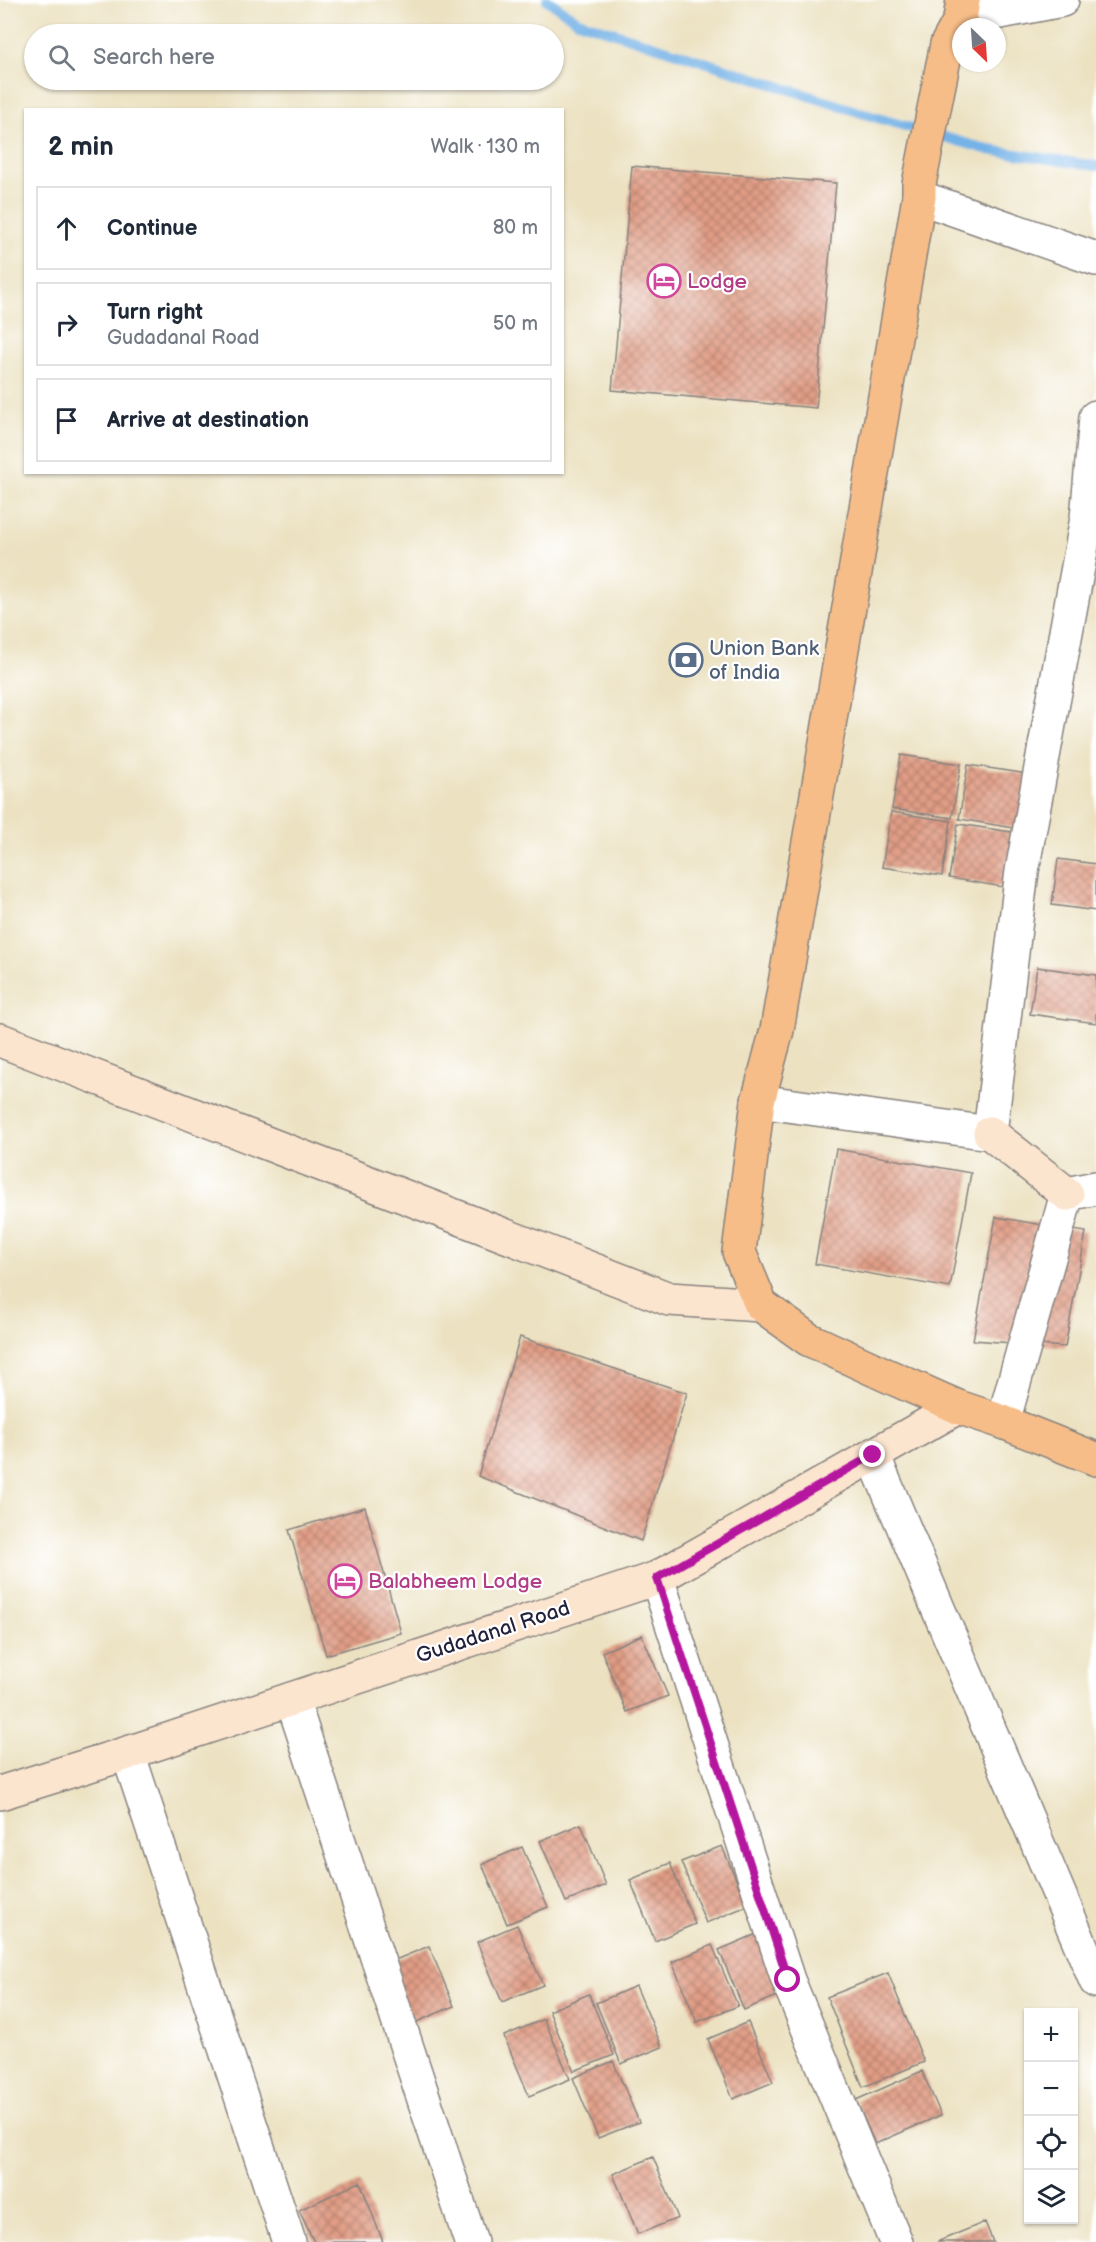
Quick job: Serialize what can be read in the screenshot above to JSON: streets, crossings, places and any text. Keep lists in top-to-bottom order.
{
  "streets": {
    "street": ["Gudadanal Road"]
  },
  "places": {
    "hotel": ["Lodge", "Balabheem Lodge"],
    "bank": ["Union Bank of India"]
  },
  "north": "bottom right",
  "page": {
    "search": "Search here",
    "heading": ["2 min", "Walk · 130 m"],
    "list": [
      ["Continue", "80 m"],
      ["Turn right", "Gudadanal Road", "50 m"],
      "Arrive at destination"
    ],
    "map_buttons": ["+", "−"]
  }
}
